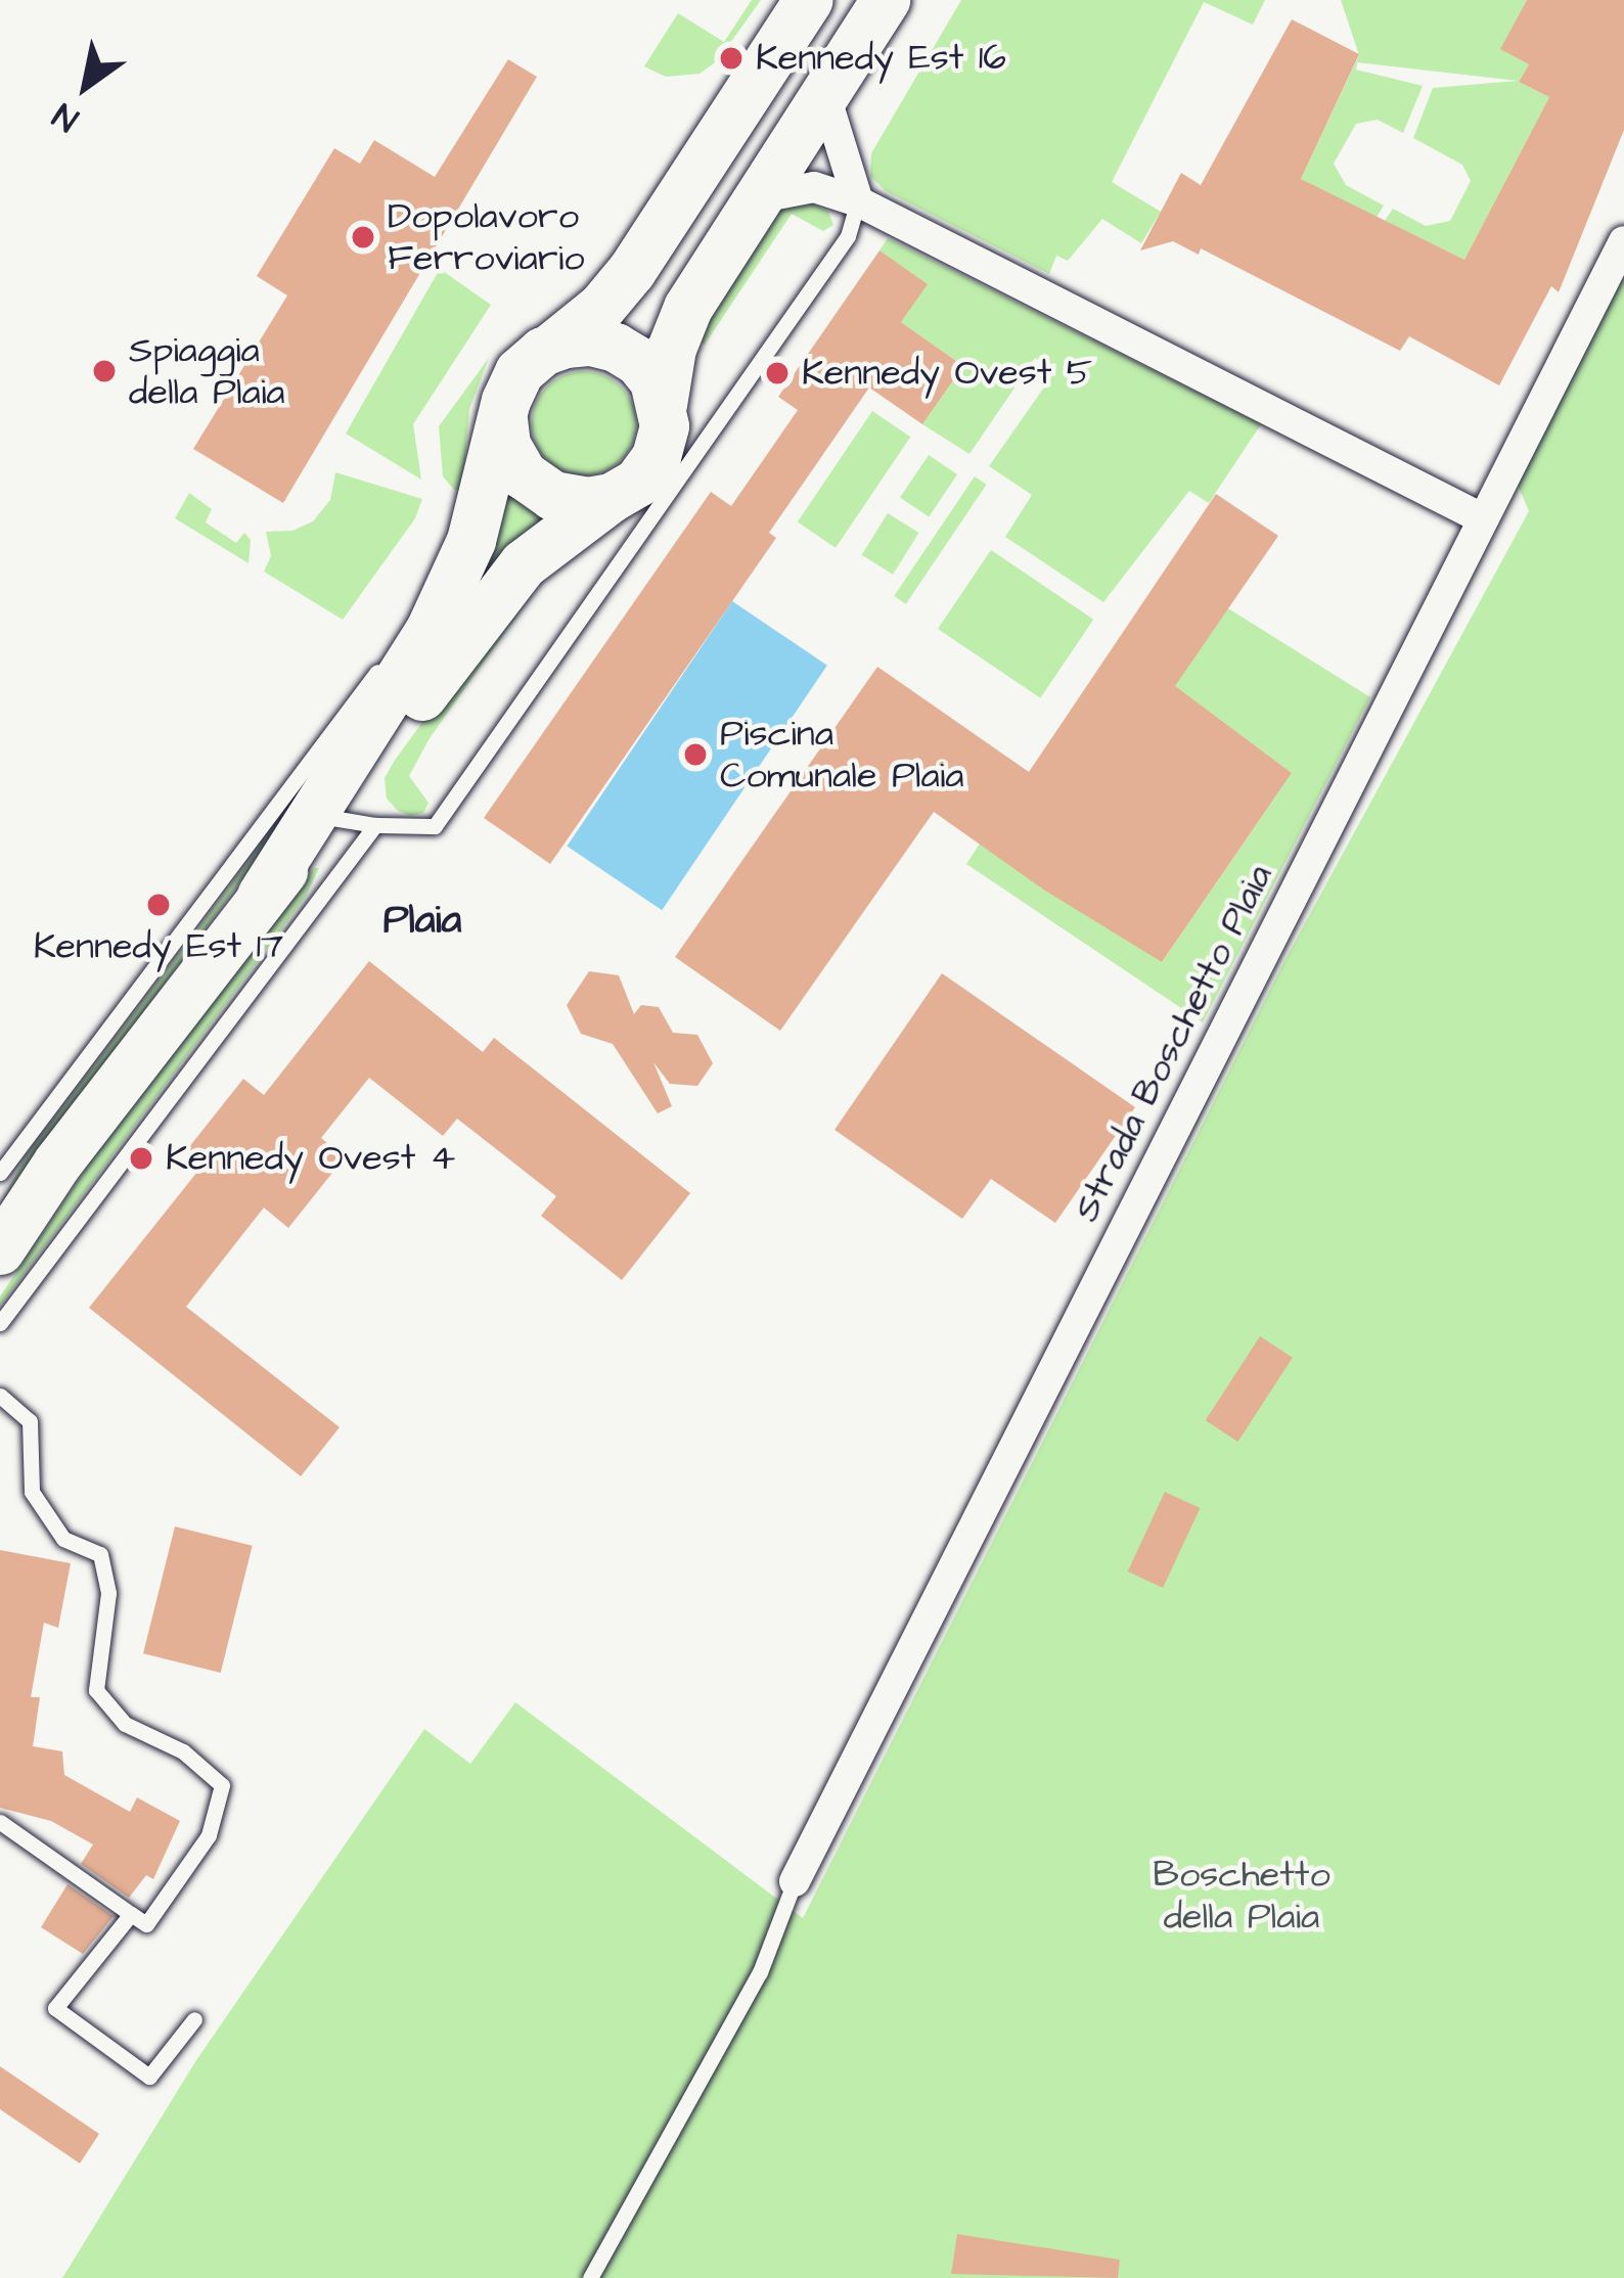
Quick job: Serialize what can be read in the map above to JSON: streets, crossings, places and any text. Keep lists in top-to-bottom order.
{
  "streets": {
    "street": ["Strada Boschetto Plaia"]
  },
  "districts": ["Plaia"],
  "parks": ["Boschetto della Plaia"],
  "places": [
    "Kennedy Est 16",
    "Dopolavoro Ferroviario",
    "Spiaggia della Plaia",
    "Kennedy Ovest 5",
    "Piscina Comunale Plaia",
    "Kennedy Est 17",
    "Kennedy Ovest 4"
  ],
  "north": "bottom left"
}
